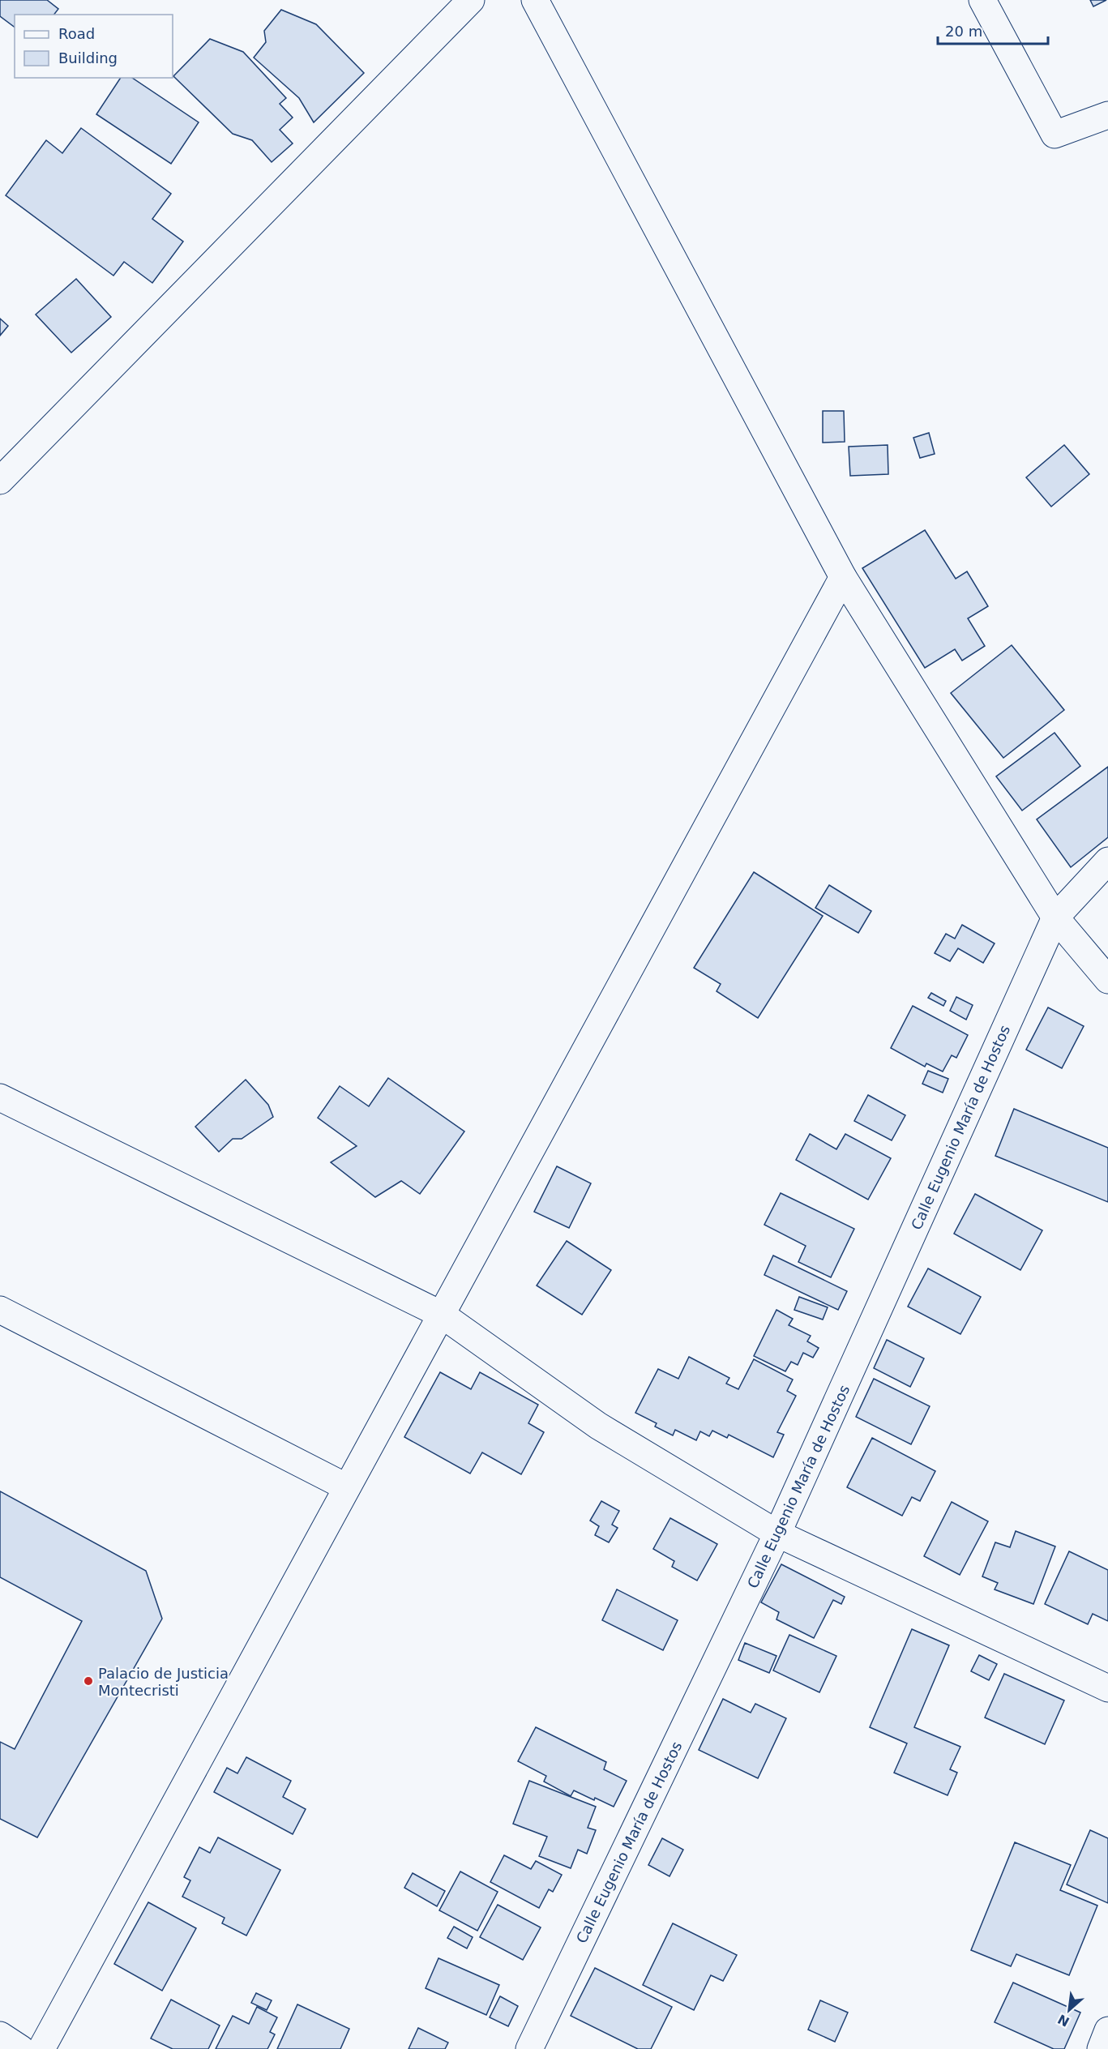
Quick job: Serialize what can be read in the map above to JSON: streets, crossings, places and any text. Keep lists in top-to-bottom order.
{
  "streets": {
    "street": ["Calle Eugenio María de Hostos"]
  },
  "places": ["Palacio de Justicia Montecristi"],
  "legend": ["Road", "Building"],
  "scale_bar": "20 m",
  "north": "bottom left"
}
